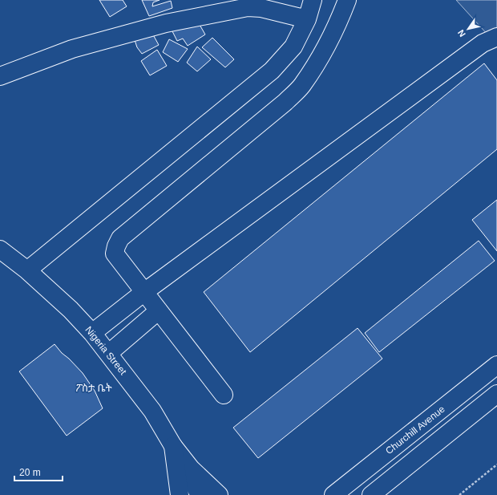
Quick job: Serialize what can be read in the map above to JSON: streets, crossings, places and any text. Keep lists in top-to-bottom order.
{
  "streets": {
    "street": ["Nigeria Street", "Churchill Avenue"]
  },
  "districts": ["ፖስታ ቤት"],
  "scale_bar": "20 m",
  "north": "bottom left"
}
